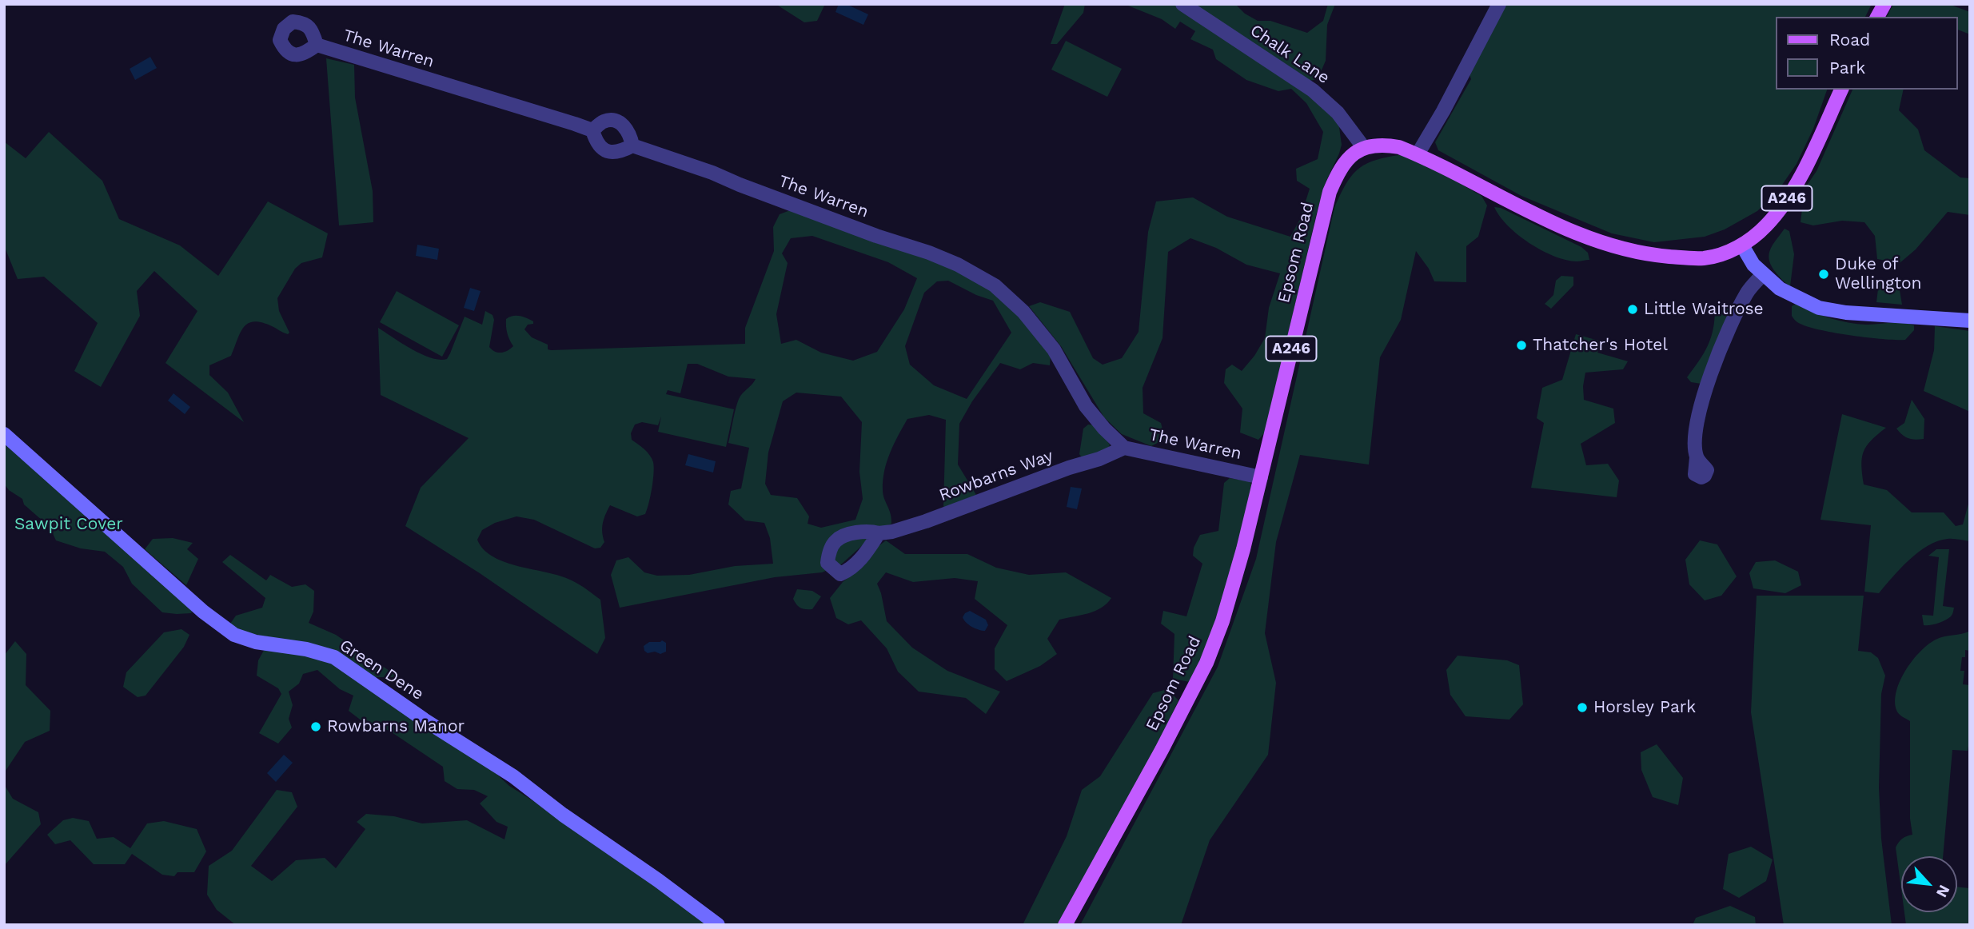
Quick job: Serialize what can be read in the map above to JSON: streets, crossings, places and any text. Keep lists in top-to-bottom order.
{
  "streets": {
    "main road": ["A246", "Epsom Road"],
    "street": [
      "The Warren",
      "Chalk Lane",
      "Rowbarns Way",
      "Green Dene"
    ]
  },
  "crossings": [
    ["The Warren", "Epsom Road"],
    ["The Warren", "Rowbarns Way"],
    ["Chalk Lane", "A246"],
    ["Chalk Lane", "Epsom Road"],
    ["A246", "Epsom Road"]
  ],
  "parks": ["Sawpit Cover"],
  "places": [
    "Duke of Wellington",
    "Little Waitrose",
    "Thatcher's Hotel",
    "Horsley Park",
    "Rowbarns Manor"
  ],
  "legend": ["Road", "Park"],
  "north": "bottom right"
}
